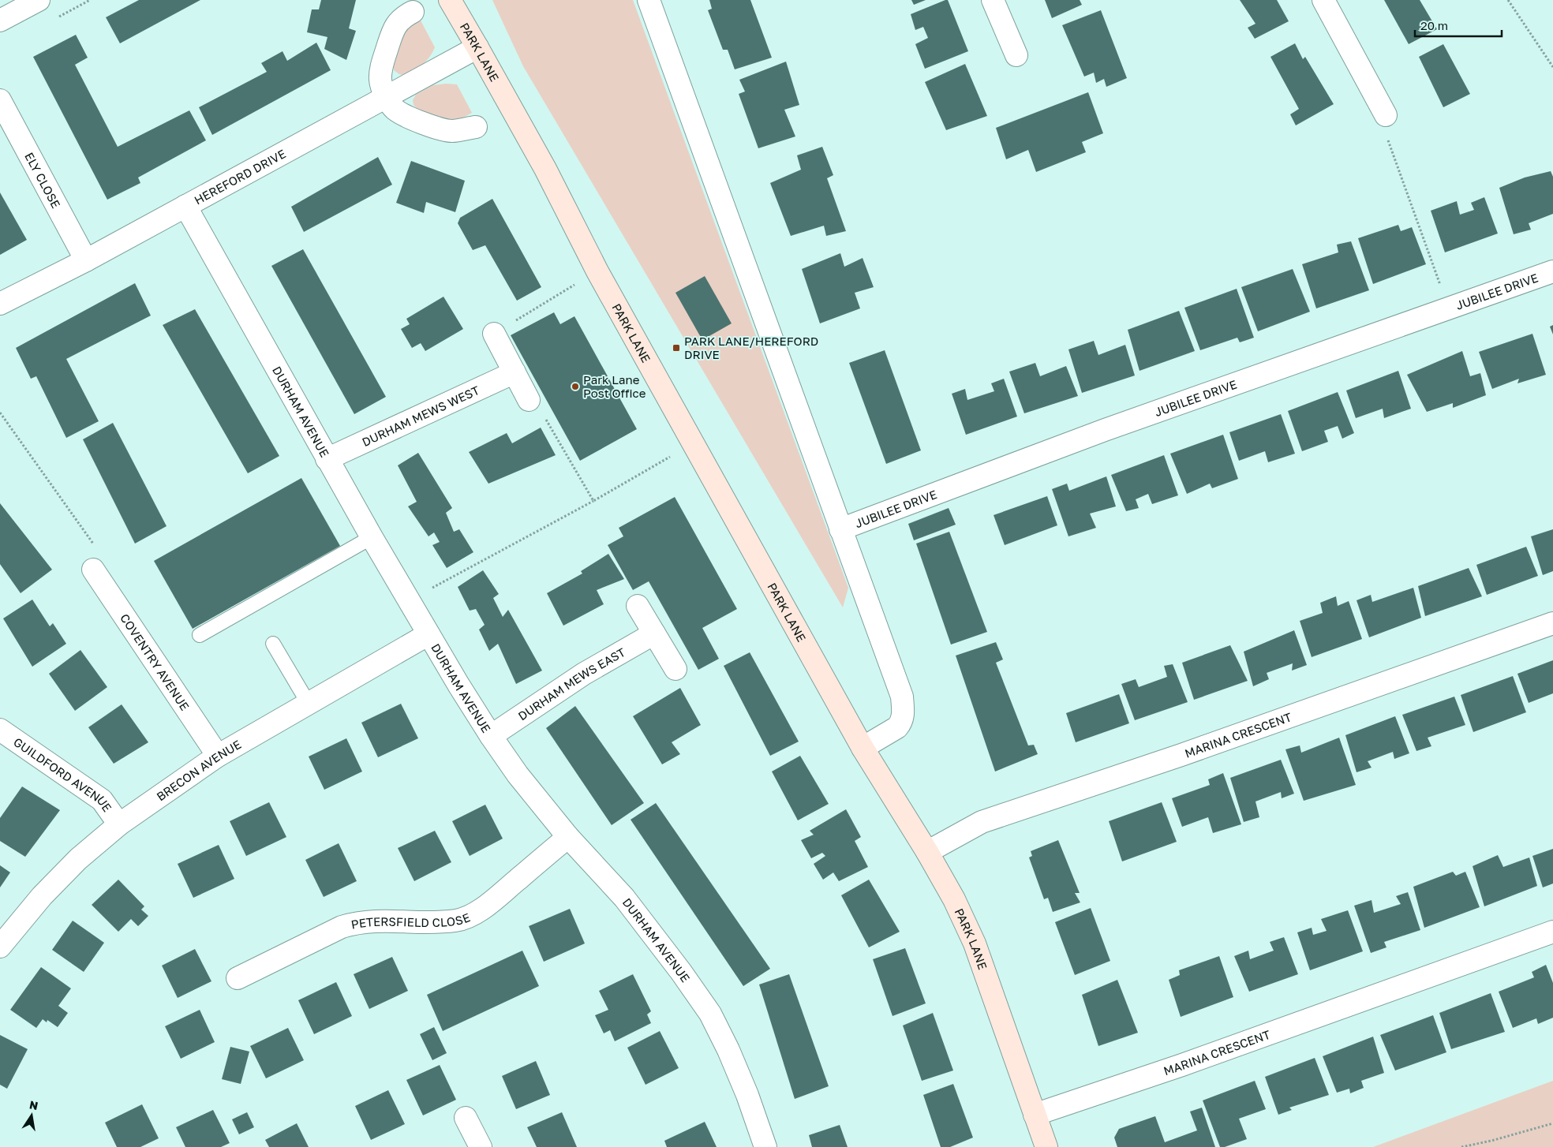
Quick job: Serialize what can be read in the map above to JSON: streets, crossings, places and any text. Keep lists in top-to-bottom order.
{
  "streets": {
    "street": [
      "PARK LANE",
      "HEREFORD DRIVE",
      "ELY CLOSE",
      "JUBILEE DRIVE",
      "DURHAM AVENUE",
      "DURHAM MEWS WEST",
      "COVENTRY AVENUE",
      "DURHAM MEWS EAST",
      "MARINA CRESCENT",
      "BRECON AVENUE",
      "GUILDFORD AVENUE",
      "PETERSFIELD CLOSE"
    ]
  },
  "crossings": [
    ["PARK LANE", "HEREFORD DRIVE"],
    ["PARK LANE", "MARINA CRESCENT"],
    ["HEREFORD DRIVE", "ELY CLOSE"],
    ["HEREFORD DRIVE", "DURHAM AVENUE"],
    ["DURHAM AVENUE", "DURHAM MEWS WEST"],
    ["DURHAM AVENUE", "DURHAM MEWS EAST"],
    ["DURHAM AVENUE", "BRECON AVENUE"],
    ["DURHAM AVENUE", "PETERSFIELD CLOSE"],
    ["COVENTRY AVENUE", "BRECON AVENUE"],
    ["BRECON AVENUE", "GUILDFORD AVENUE"]
  ],
  "places": {
    "transit": ["PARK LANE/HEREFORD DRIVE"],
    "other": ["Park Lane Post Office"]
  },
  "scale_bar": "20 m",
  "north": "top"
}
